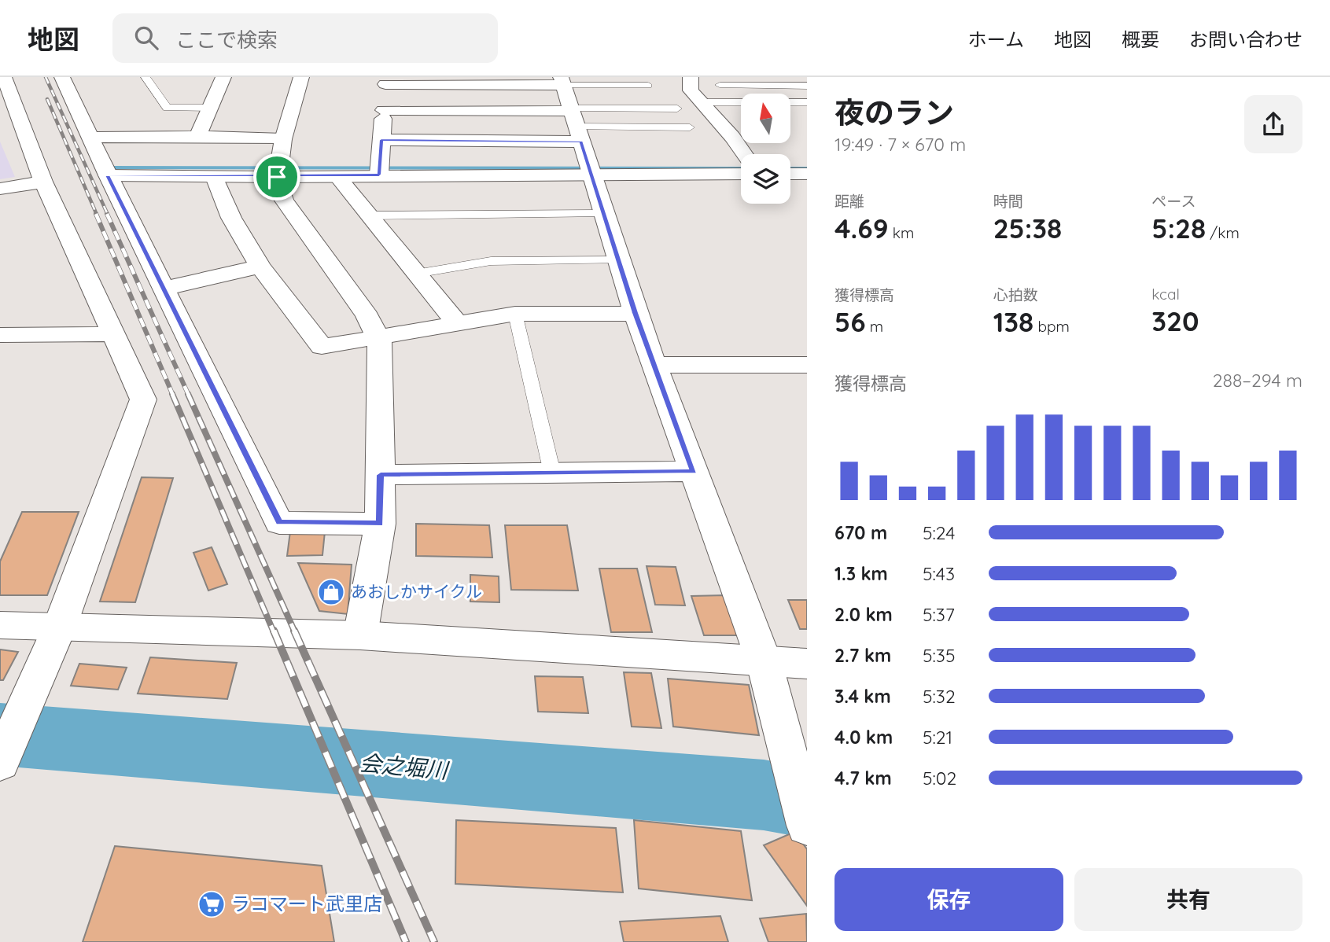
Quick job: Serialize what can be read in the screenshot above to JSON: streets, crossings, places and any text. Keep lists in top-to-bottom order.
{
  "water": ["会之堀川"],
  "places": {
    "shop": ["あおしかサイクル"],
    "supermarket": ["ラコマート武里店"]
  },
  "north": "top",
  "page": {
    "header": "地図",
    "search": "ここで検索",
    "nav": [
      "ホーム",
      "地図",
      "概要",
      "お問い合わせ"
    ],
    "heading": ["夜のラン", "19:49 · 7 × 670 m"],
    "stats": [
      ["距離", "4.69 km"],
      ["時間", "25:38"],
      ["ペース", "5:28 /km"],
      ["獲得標高", "56 m"],
      ["心拍数", "138 bpm"],
      ["kcal", "320"]
    ],
    "chart": ["獲得標高", "288–294 m"],
    "list": [
      {
        "name": "670 m",
        "note": "5:24"
      },
      {
        "name": "1.3 km",
        "note": "5:43"
      },
      {
        "name": "2.0 km",
        "note": "5:37"
      },
      {
        "name": "2.7 km",
        "note": "5:35"
      },
      {
        "name": "3.4 km",
        "note": "5:32"
      },
      {
        "name": "4.0 km",
        "note": "5:21"
      },
      {
        "name": "4.7 km",
        "note": "5:02"
      }
    ],
    "buttons": ["保存", "共有"]
  }
}
